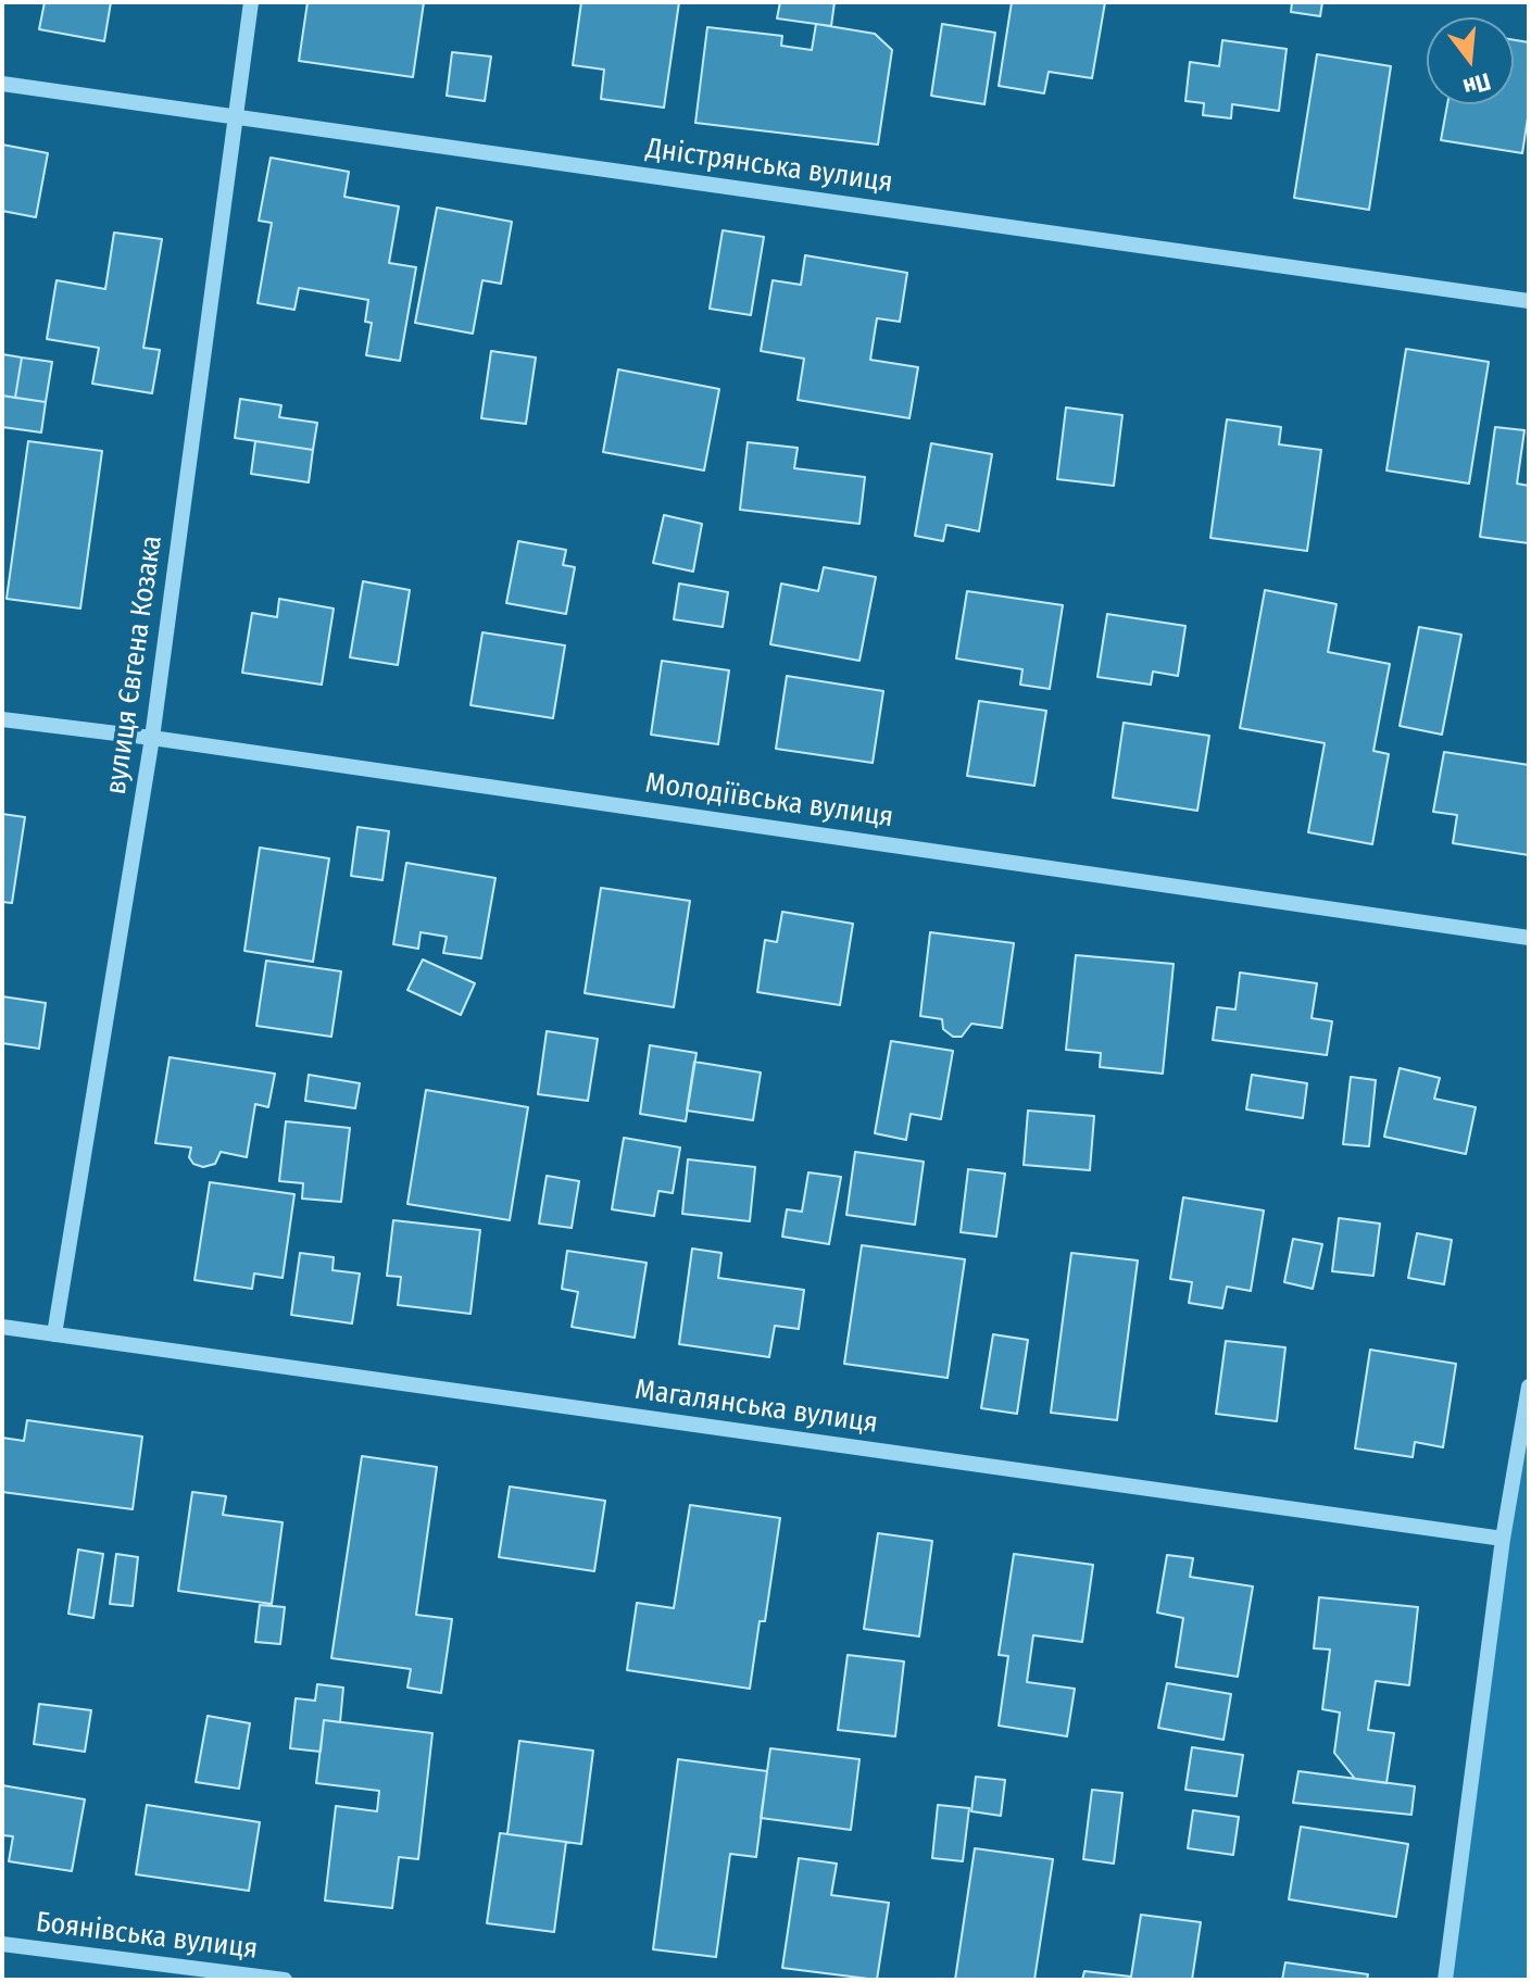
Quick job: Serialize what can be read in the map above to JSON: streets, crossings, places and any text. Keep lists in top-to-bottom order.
{
  "streets": {
    "street": [
      "Дністрянська вулиця",
      "вулиця Євгена Козака",
      "Молодіївська вулиця",
      "Магалянська вулиця",
      "Боянівська вулиця"
    ]
  },
  "crossings": [
    ["Дністрянська вулиця", "вулиця Євгена Козака"],
    ["вулиця Євгена Козака", "Молодіївська вулиця"],
    ["вулиця Євгена Козака", "Магалянська вулиця"]
  ],
  "north": "bottom"
}
